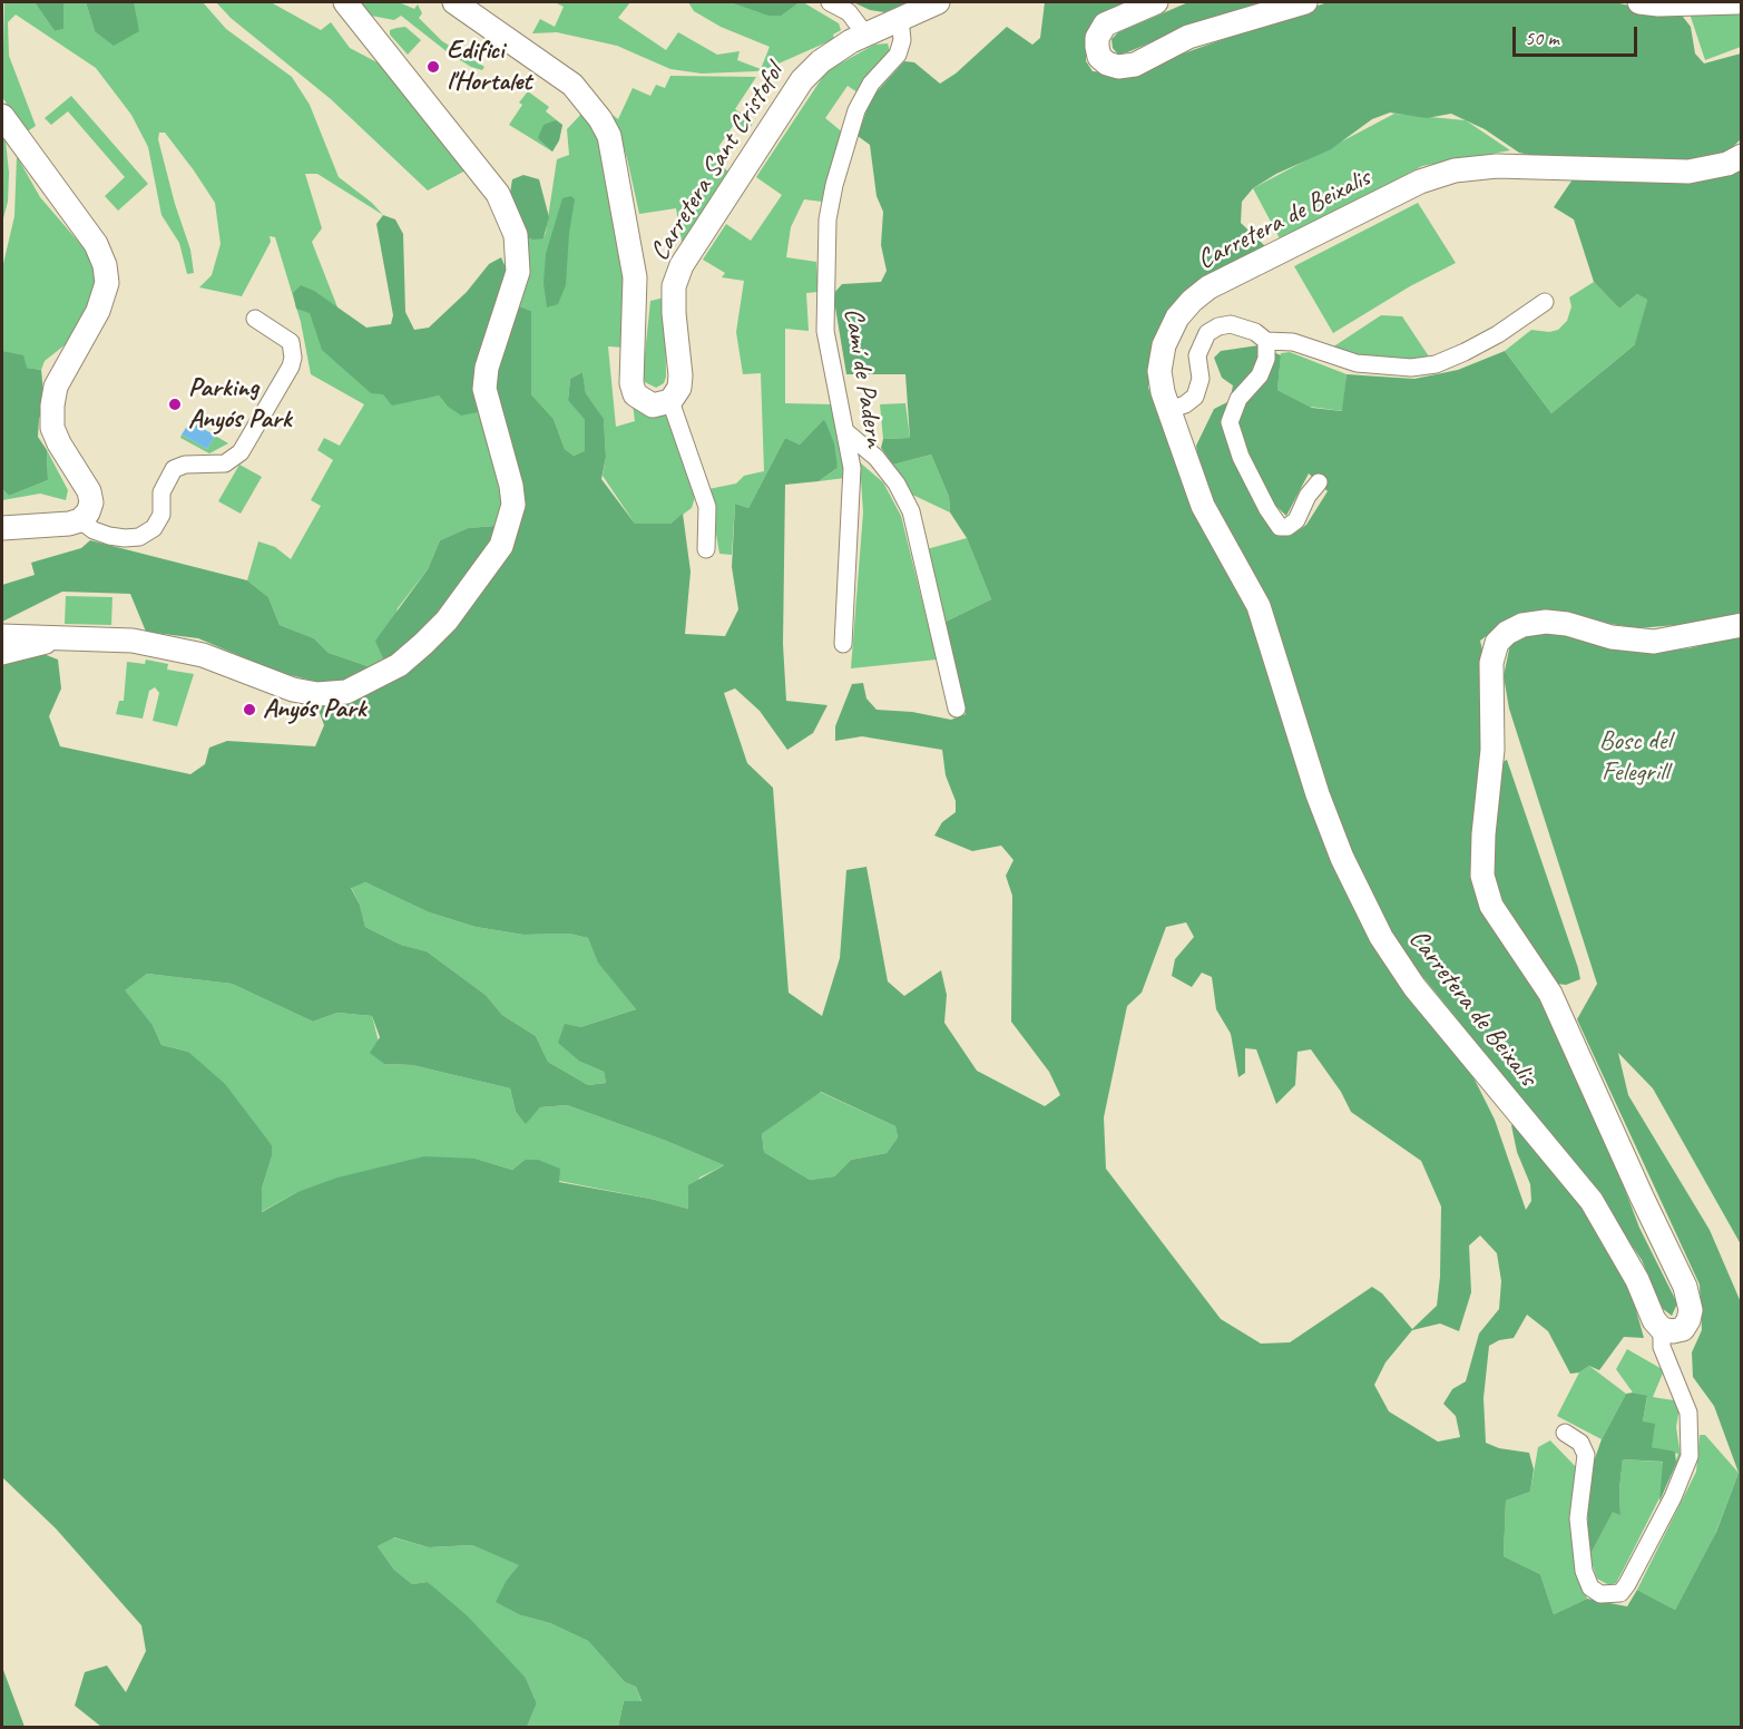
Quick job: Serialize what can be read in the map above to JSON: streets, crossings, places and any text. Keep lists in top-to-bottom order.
{
  "streets": {
    "main road": ["Carretera Sant Cristofol", "Carretera de Beixalis"],
    "street": ["Camí de Padern"]
  },
  "crossings": [
    ["Carretera Sant Cristofol", "Camí de Padern"]
  ],
  "parks": ["Bosc del Felegrill"],
  "places": ["Edifici l'Hortalet", "Parking Anyós Park", "Anyós Park"],
  "scale_bar": "50 m"
}
